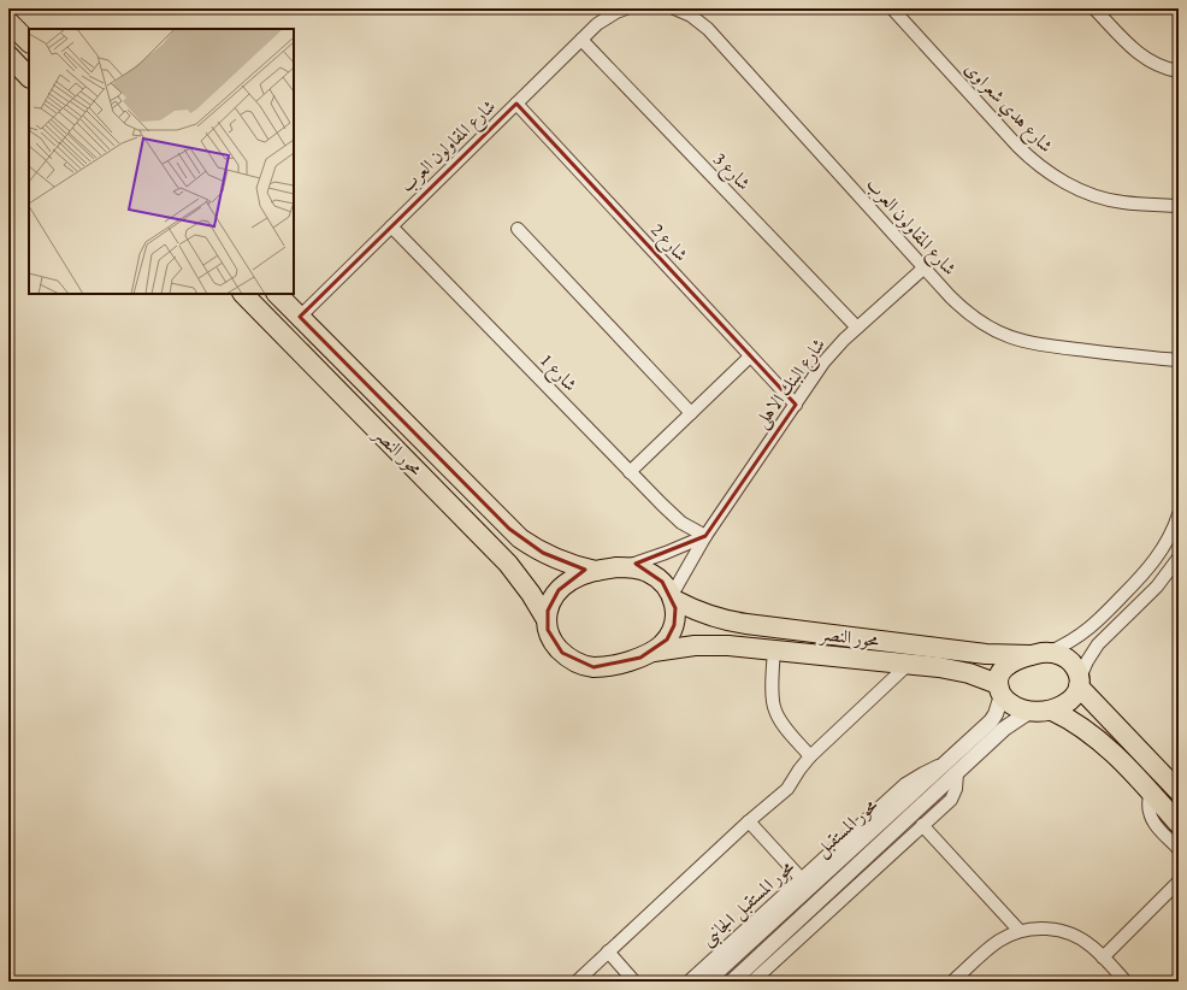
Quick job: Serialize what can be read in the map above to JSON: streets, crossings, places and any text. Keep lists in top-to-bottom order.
{
  "streets": {
    "highway": ["محور النصر"],
    "street": [
      "شارع هدي شعراوى",
      "شارع المقاولون العرب",
      "شارع 3",
      "شارع 2",
      "شارع 1",
      "شارع البنك الاهلى",
      "محور المستقبل",
      "محور المستقبل الجانبى"
    ]
  },
  "crossings": [
    ["شارع المقاولون العرب", "شارع 3"],
    ["شارع المقاولون العرب", "شارع 2"],
    ["شارع المقاولون العرب", "شارع 1"],
    ["شارع المقاولون العرب", "شارع البنك الاهلى"],
    ["شارع المقاولون العرب", "محور النصر"],
    ["شارع 3", "شارع البنك الاهلى"],
    ["شارع 2", "شارع البنك الاهلى"],
    ["شارع 1", "شارع البنك الاهلى"],
    ["شارع البنك الاهلى", "محور النصر"],
    ["محور النصر", "محور المستقبل"],
    ["محور المستقبل", "محور المستقبل الجانبى"]
  ]
}
